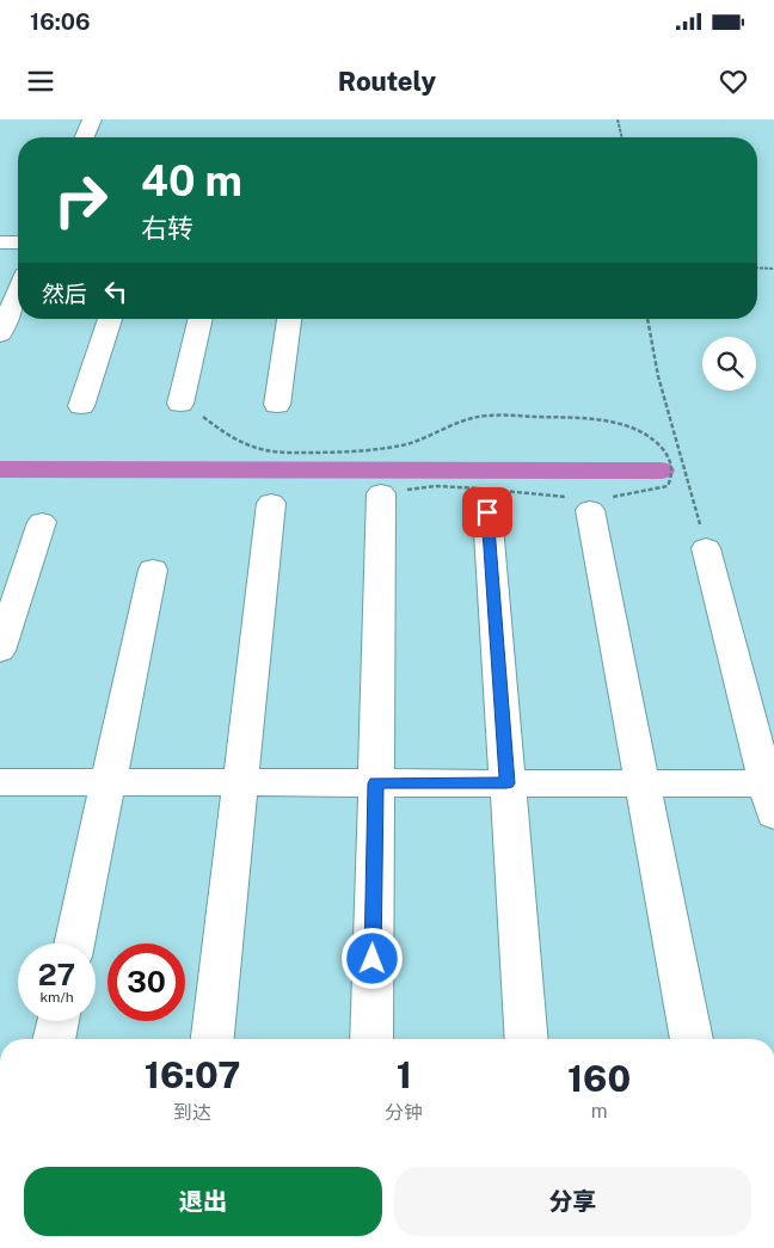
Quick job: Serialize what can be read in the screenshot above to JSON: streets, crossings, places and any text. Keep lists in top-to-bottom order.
{
  "page": {
    "status": "16:06",
    "header": "Routely",
    "turn": ["40 m", "右转"],
    "then": "然后",
    "speed": "27 km/h",
    "limit": "30",
    "eta": [
      "16:07",
      "到达",
      "1",
      "分钟",
      "160",
      "m"
    ],
    "buttons": ["退出", "分享"]
  }
}
